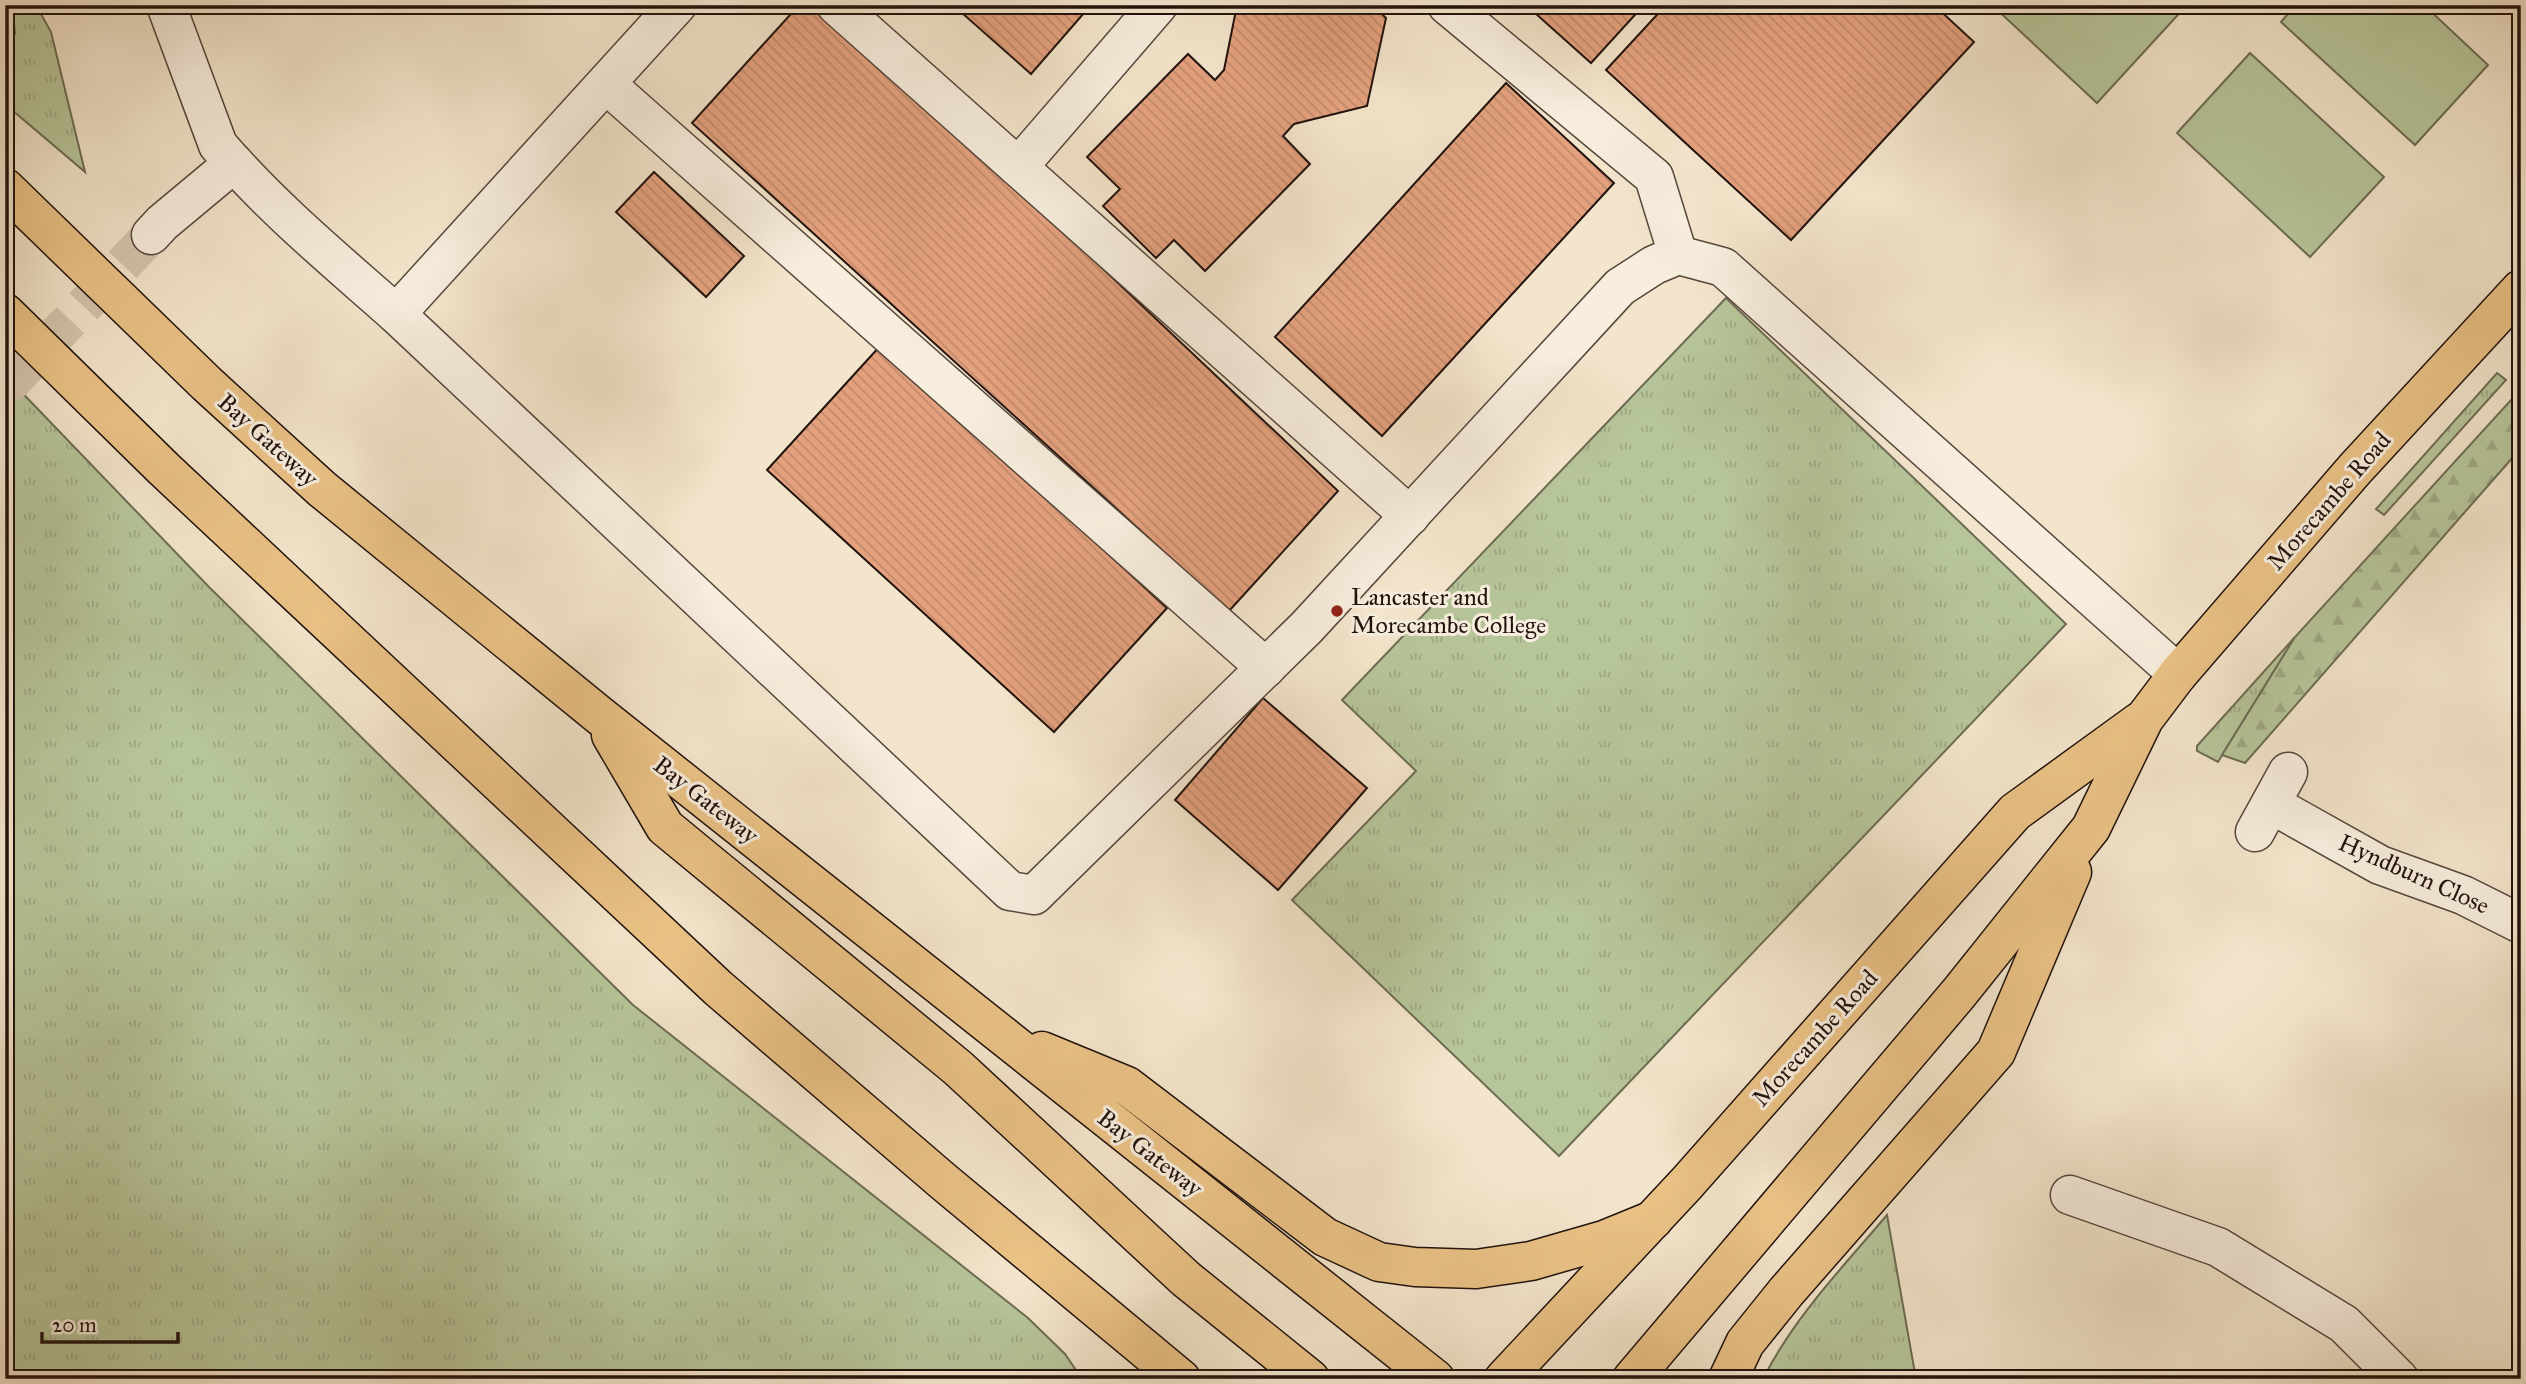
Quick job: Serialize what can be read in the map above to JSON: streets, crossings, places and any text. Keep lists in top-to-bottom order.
{
  "streets": {
    "main road": ["Bay Gateway", "Morecambe Road"],
    "street": ["Hyndburn Close"]
  },
  "places": ["Lancaster and Morecambe College"],
  "scale_bar": "20 m"
}
